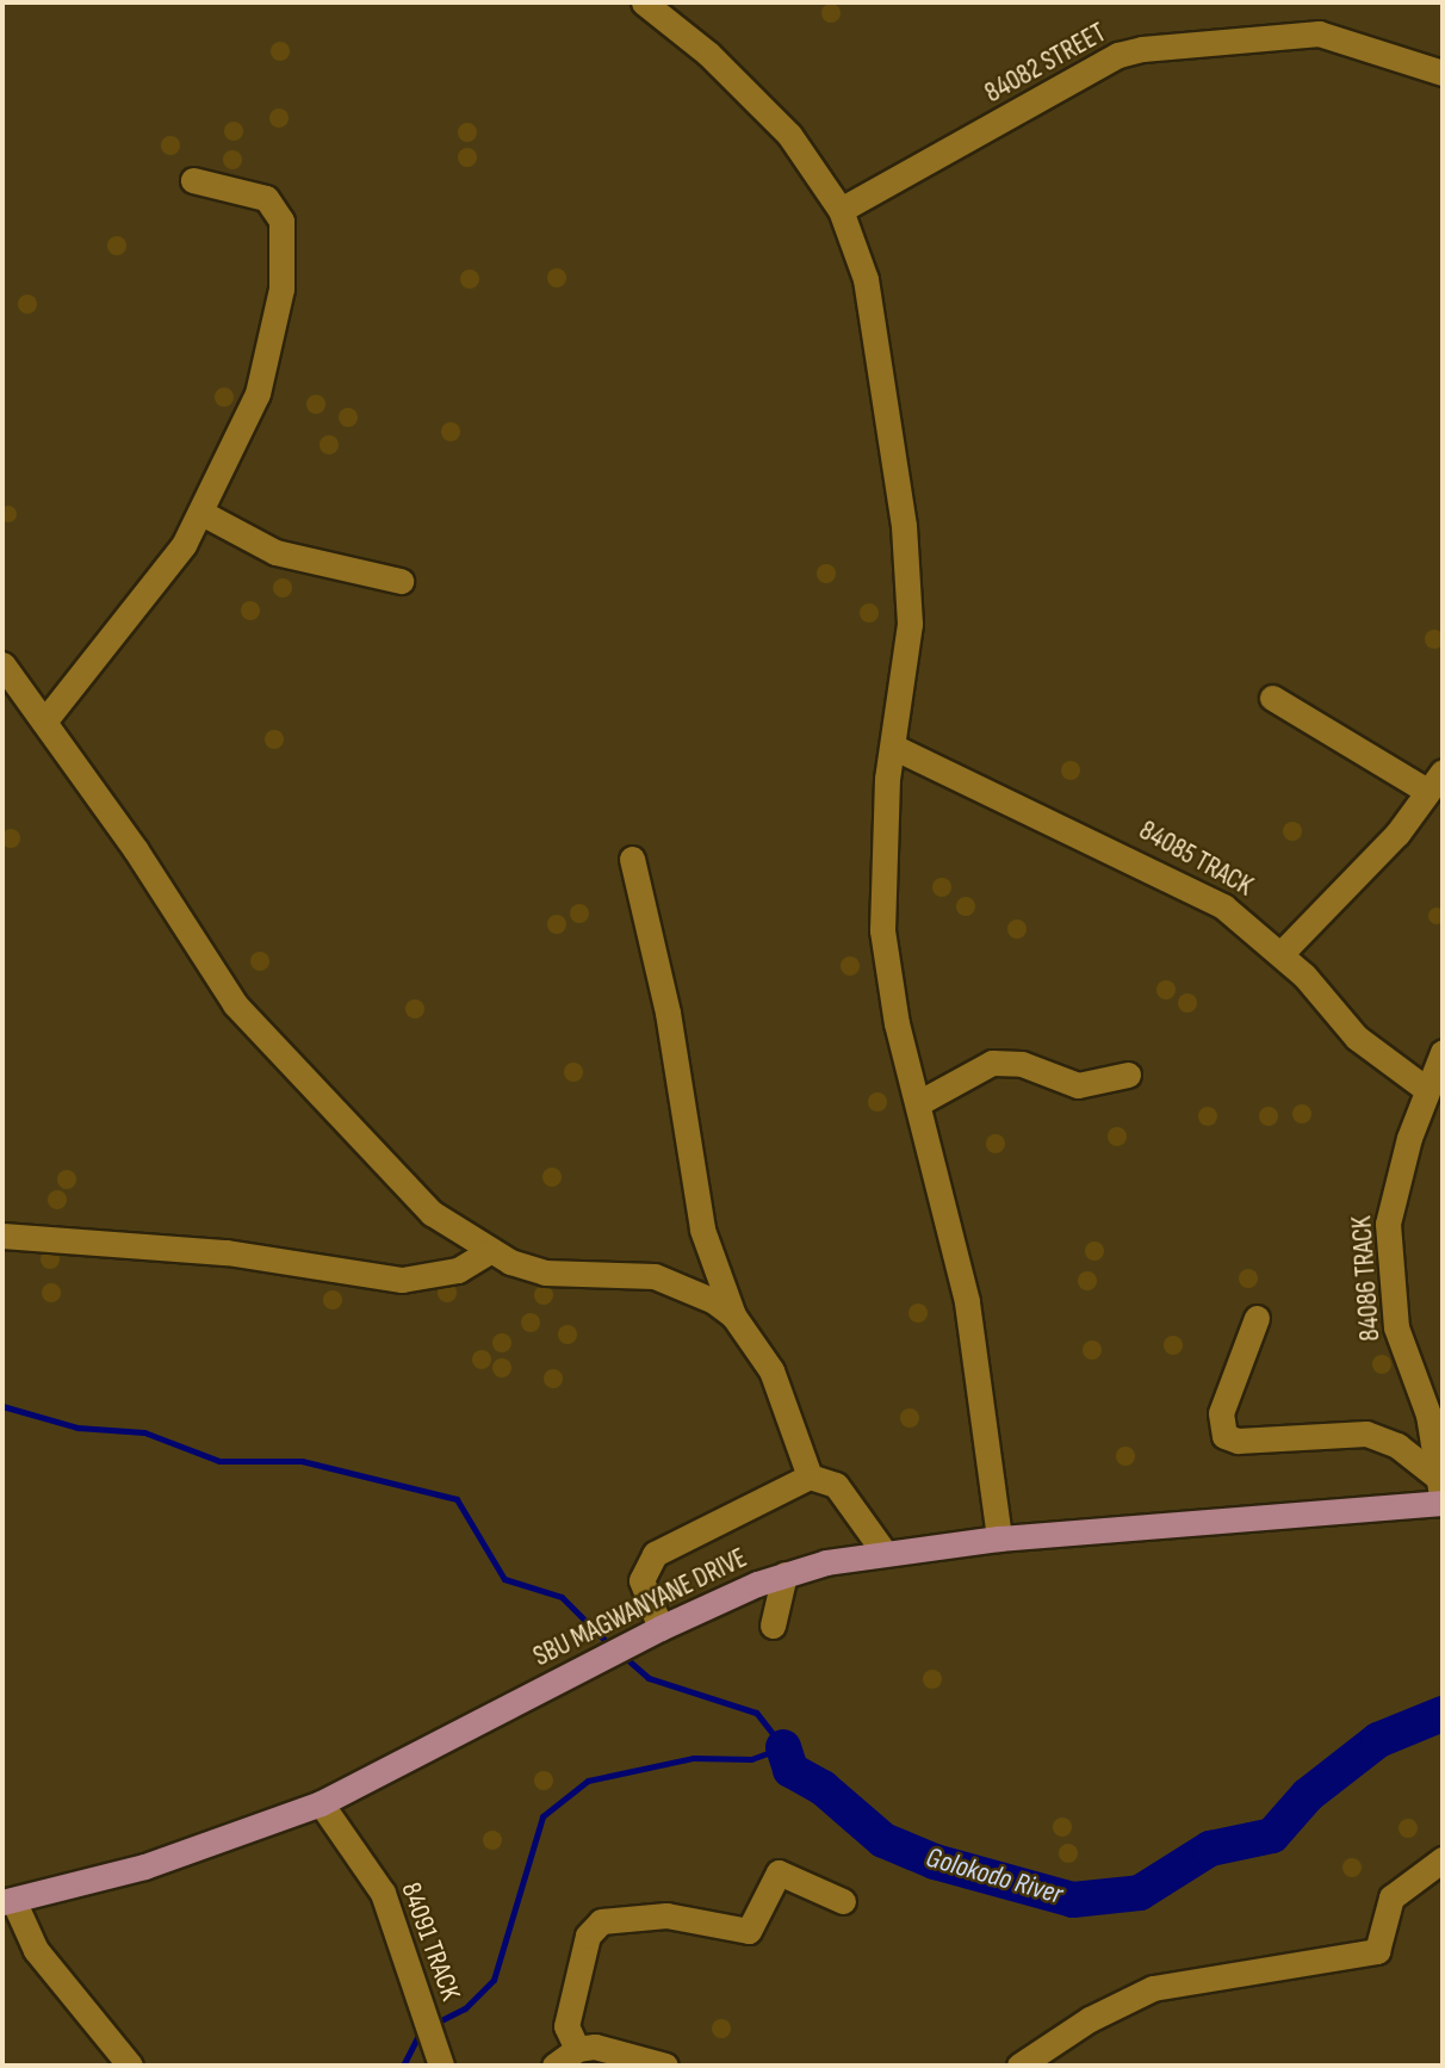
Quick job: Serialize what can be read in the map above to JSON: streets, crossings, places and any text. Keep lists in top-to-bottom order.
{
  "streets": {
    "main road": ["SBU MAGWANYANE DRIVE"],
    "street": [
      "84082 STREET",
      "84085 TRACK",
      "84086 TRACK",
      "84091 TRACK"
    ]
  },
  "crossings": [
    ["84085 TRACK", "84086 TRACK"],
    ["84086 TRACK", "SBU MAGWANYANE DRIVE"],
    ["SBU MAGWANYANE DRIVE", "84091 TRACK"]
  ],
  "water": ["Golokodo River"]
}
